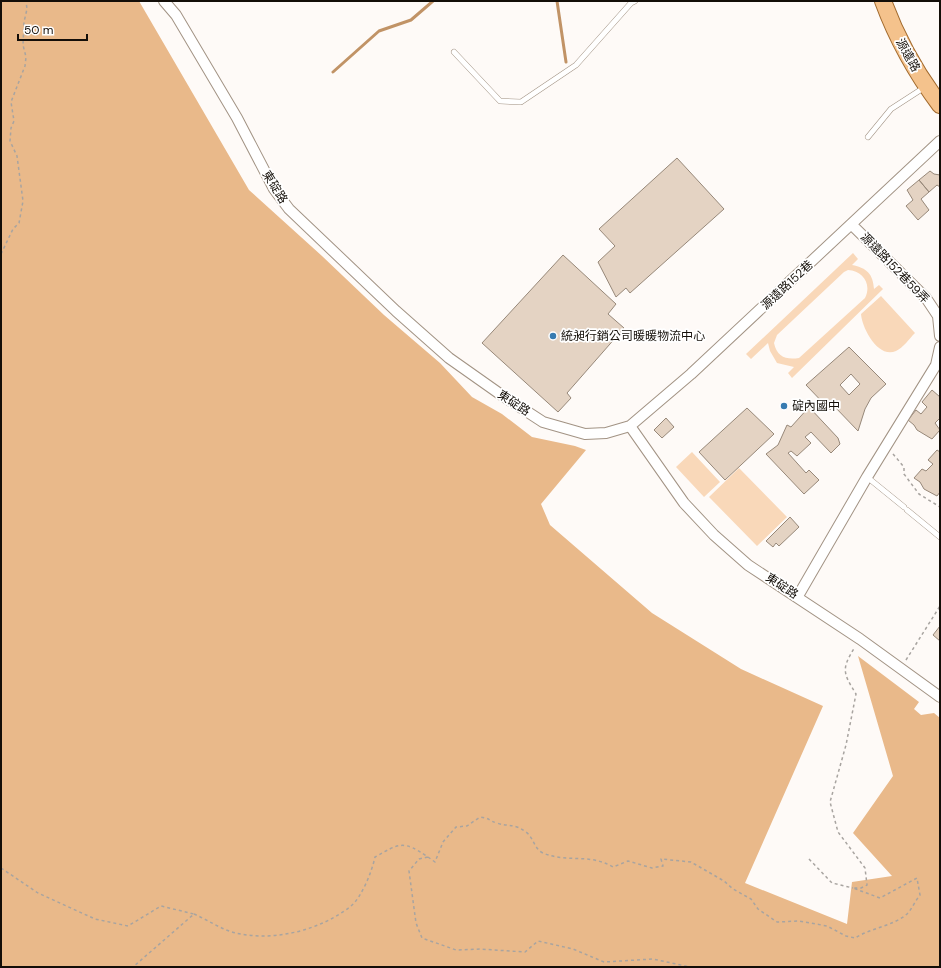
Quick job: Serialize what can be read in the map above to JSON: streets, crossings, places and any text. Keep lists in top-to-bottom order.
{
  "streets": {
    "main road": ["源遠路"],
    "street": ["東碇路", "源遠路152巷59弄", "源遠路152巷"]
  },
  "crossings": [
    ["東碇路", "源遠路152巷"],
    ["源遠路152巷59弄", "源遠路152巷"]
  ],
  "places": ["統昶行銷公司暖暖物流中心", "碇內國中"],
  "scale_bar": "50 m"
}
